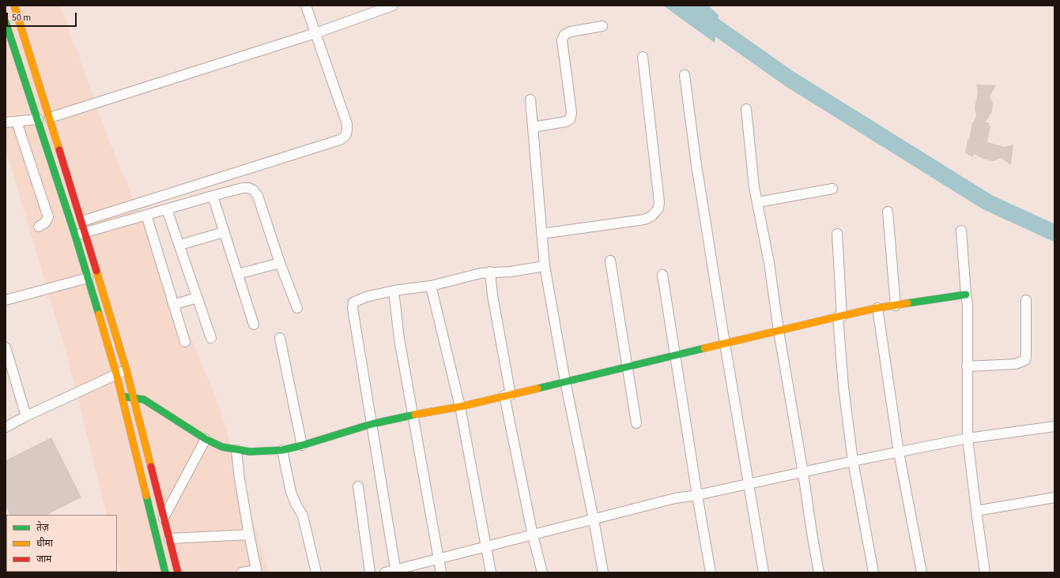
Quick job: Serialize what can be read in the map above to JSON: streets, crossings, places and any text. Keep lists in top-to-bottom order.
{
  "legend": ["तेज़", "धीमा", "जाम"],
  "scale_bar": "50 m"
}
